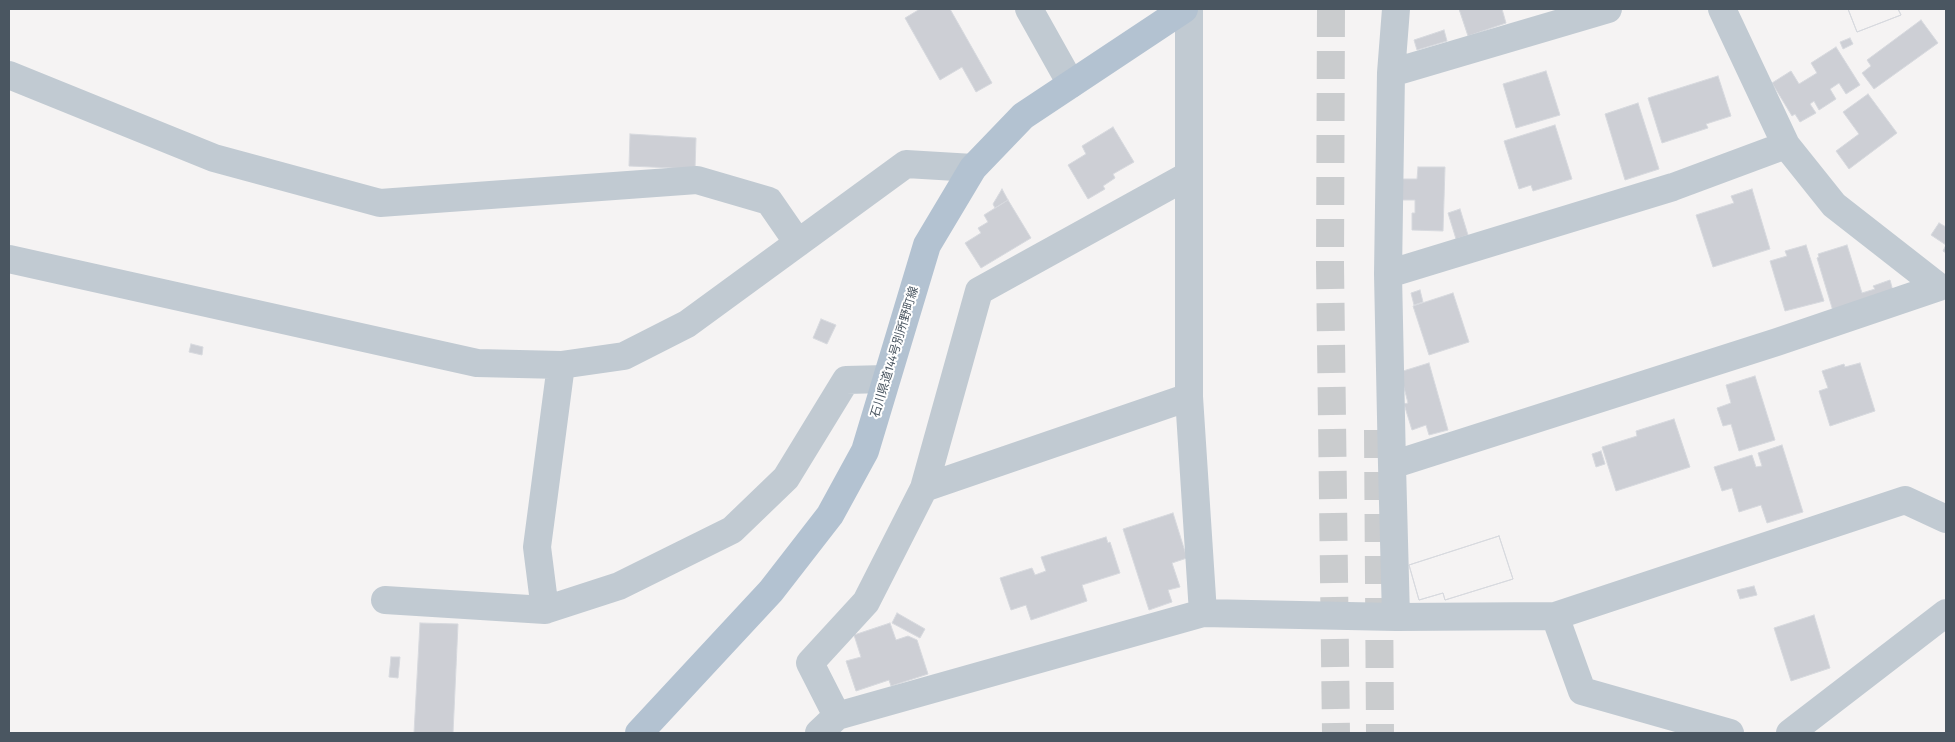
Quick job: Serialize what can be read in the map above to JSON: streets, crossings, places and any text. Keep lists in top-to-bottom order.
{
  "streets": {
    "main road": ["石川県道144号別所野町線"]
  }
}
